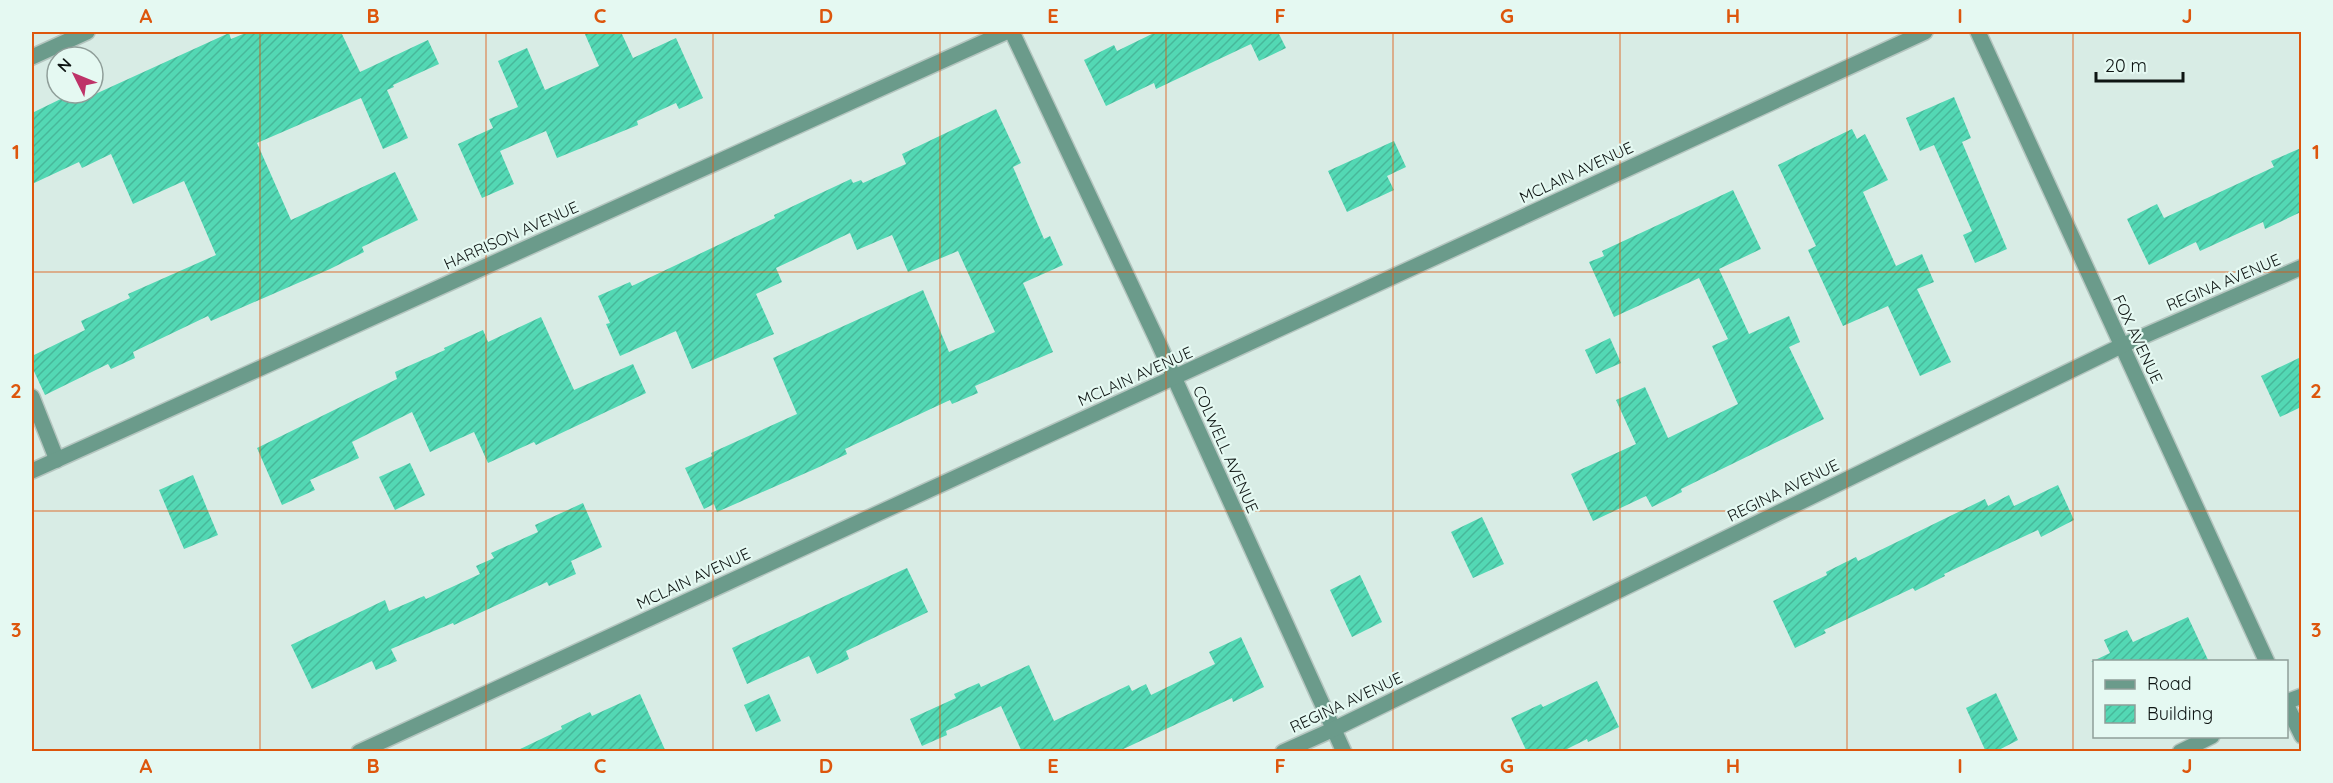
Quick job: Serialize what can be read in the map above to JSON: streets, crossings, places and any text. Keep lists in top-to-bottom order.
{
  "streets": {
    "street": [
      "MCLAIN AVENUE",
      "HARRISON AVENUE",
      "REGINA AVENUE",
      "FOX AVENUE",
      "COLWELL AVENUE"
    ]
  },
  "crossings": [
    ["MCLAIN AVENUE", "COLWELL AVENUE"],
    ["REGINA AVENUE", "FOX AVENUE"],
    ["REGINA AVENUE", "COLWELL AVENUE"]
  ],
  "legend": ["Road", "Building"],
  "scale_bar": "20 m",
  "north": "top left",
  "grid": {
    "columns": [
      "A",
      "B",
      "C",
      "D",
      "E",
      "F",
      "G",
      "H",
      "I",
      "J"
    ],
    "rows": ["1", "2", "3"]
  }
}
